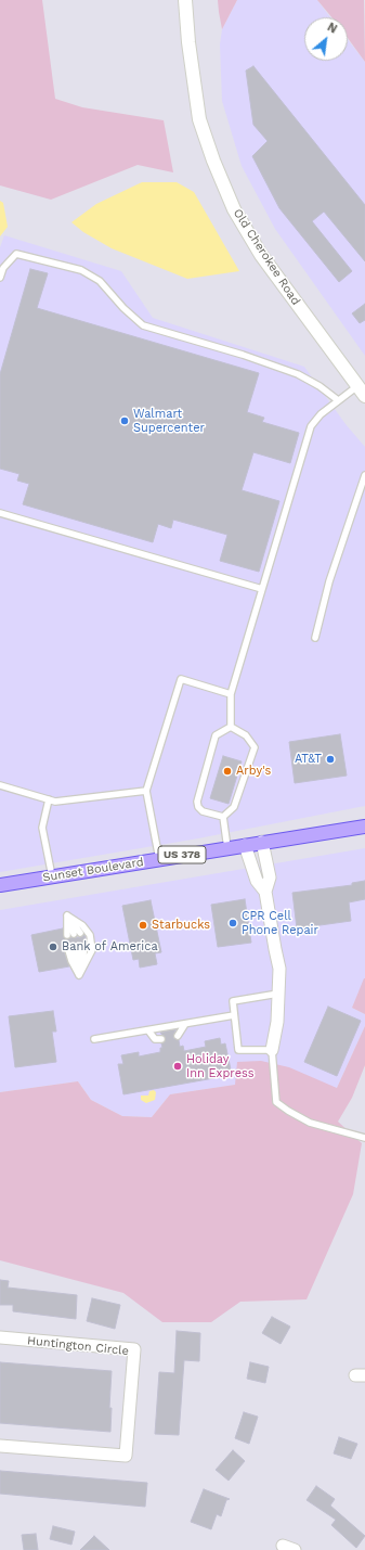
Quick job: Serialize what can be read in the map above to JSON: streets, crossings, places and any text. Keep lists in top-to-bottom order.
{
  "streets": {
    "main road": ["US 378", "Sunset Boulevard"],
    "street": ["Old Cherokee Road", "Huntington Circle"]
  },
  "places": [
    "Walmart Supercenter",
    "AT&T",
    "Arby's",
    "CPR Cell Phone Repair",
    "Starbucks",
    "Bank of America",
    "Holiday Inn Express"
  ],
  "north": "top right"
}
